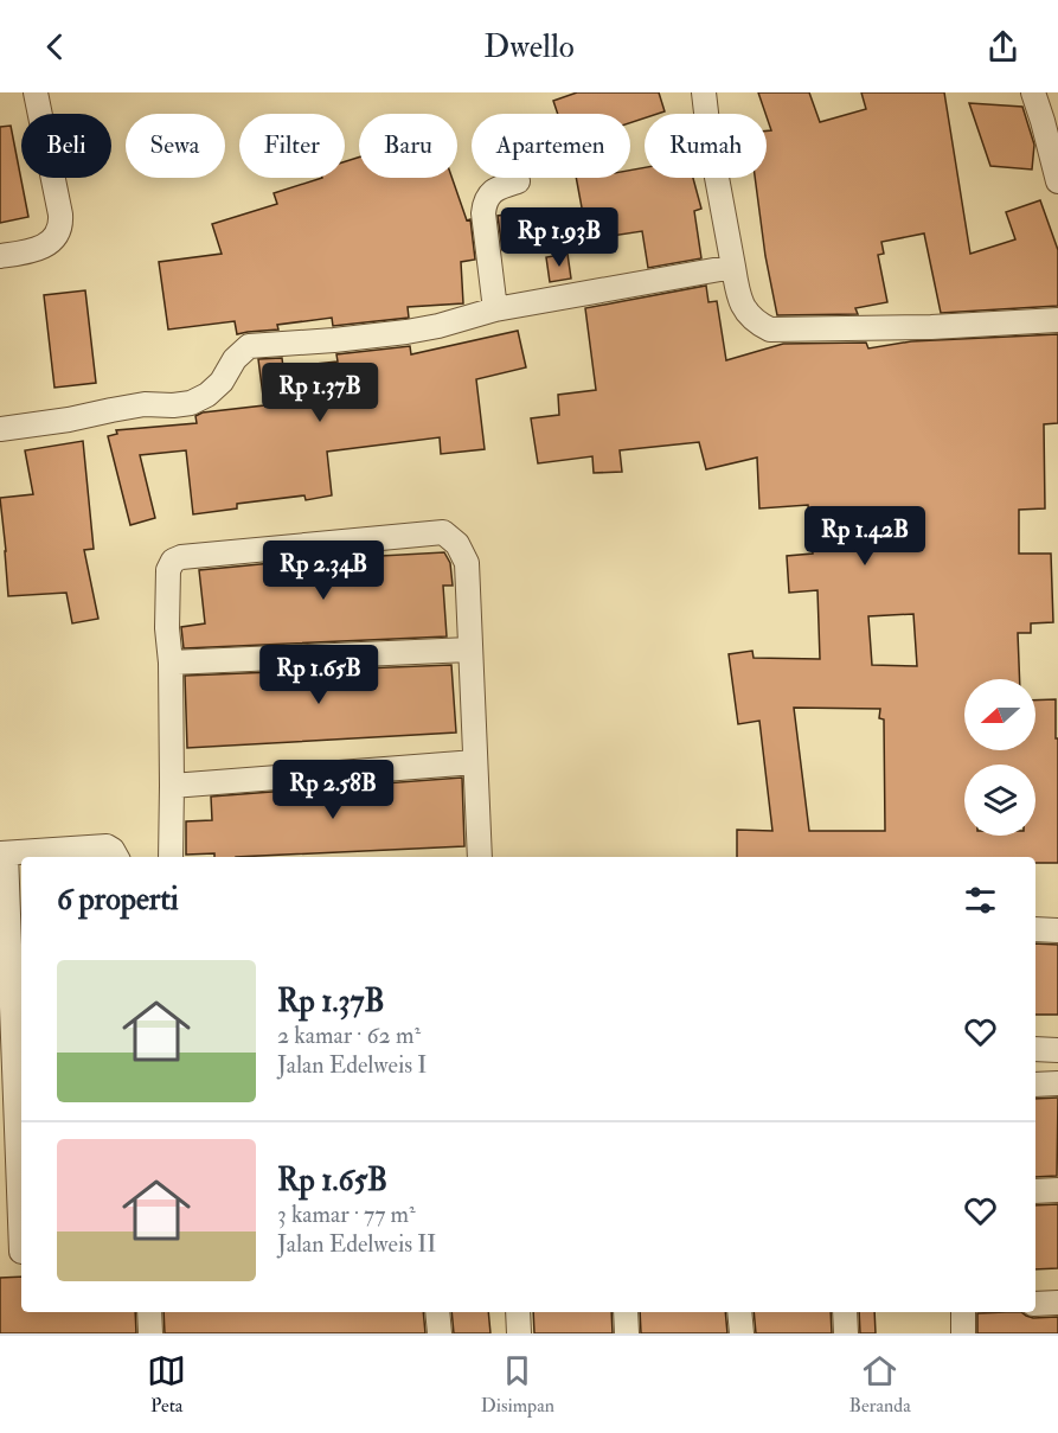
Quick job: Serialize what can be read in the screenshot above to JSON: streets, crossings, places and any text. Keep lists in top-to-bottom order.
{
  "north": "left",
  "page": {
    "header": "Dwello",
    "chip": [
      "Beli",
      "Sewa",
      "Filter",
      "Baru",
      "Apartemen",
      "Rumah"
    ],
    "price": [
      "Rp 1.93B",
      "Rp 1.37B",
      "Rp 1.42B",
      "Rp 2.34B",
      "Rp 1.65B",
      "Rp 2.58B"
    ],
    "heading": "6 properti",
    "list": [
      {
        "name": "Rp 1.37B",
        "note": "2 kamar · 62 m² · Jalan Edelweis I"
      },
      {
        "name": "Rp 1.65B",
        "note": "3 kamar · 77 m² · Jalan Edelweis II"
      }
    ],
    "tabs": ["Peta", "Disimpan", "Beranda"]
  }
}
